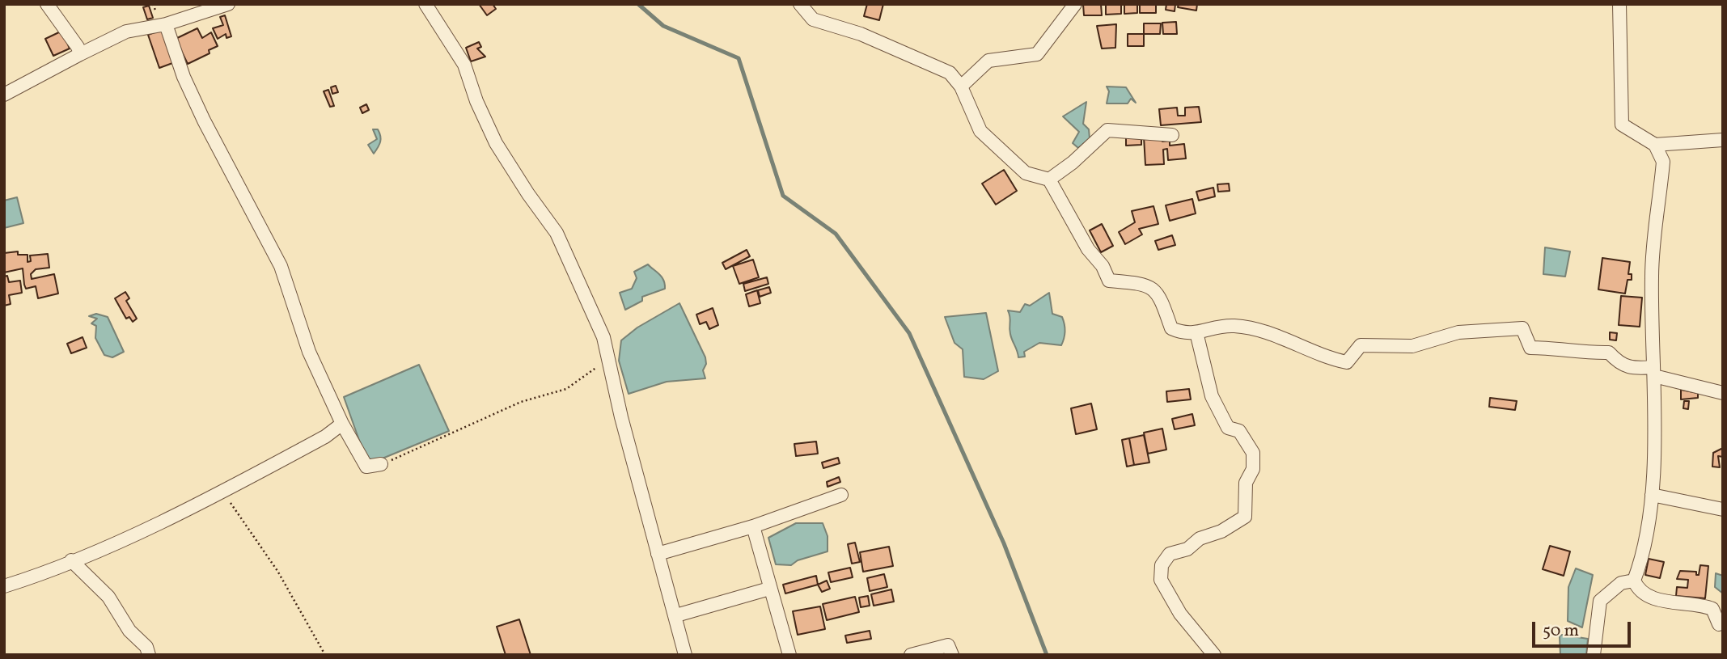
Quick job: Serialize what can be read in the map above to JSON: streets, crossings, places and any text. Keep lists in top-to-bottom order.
{
  "scale_bar": "50 m"
}
